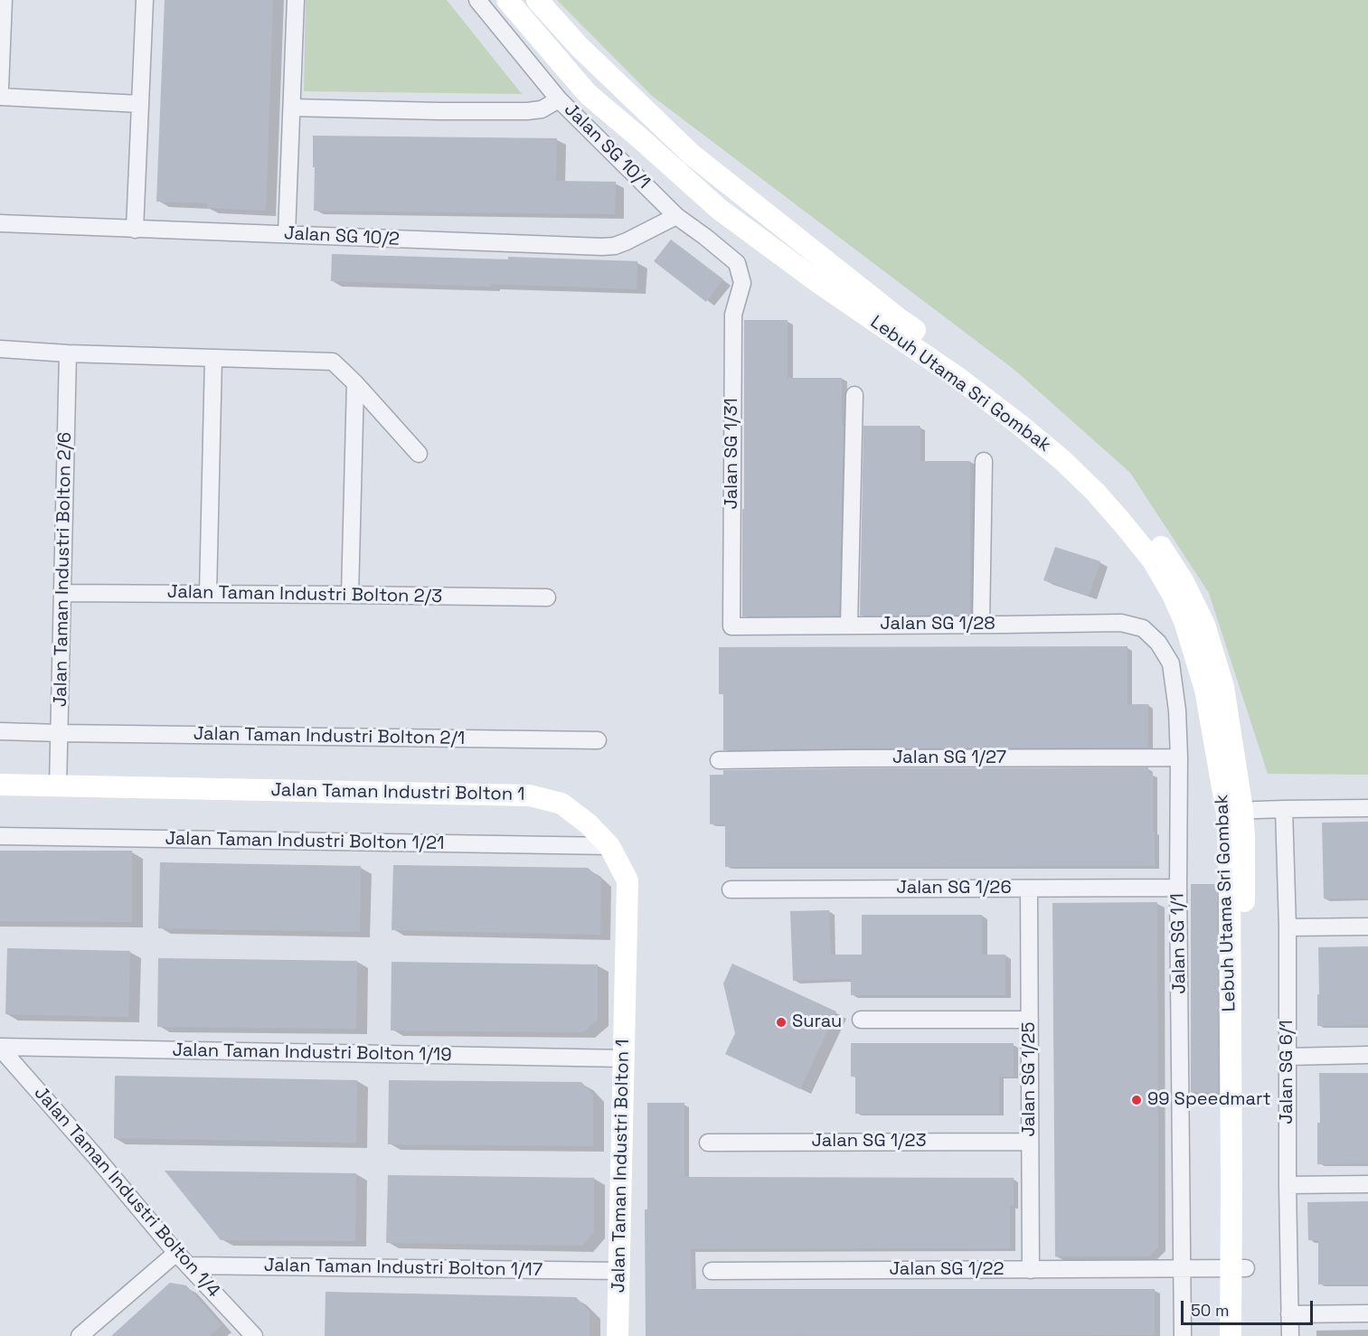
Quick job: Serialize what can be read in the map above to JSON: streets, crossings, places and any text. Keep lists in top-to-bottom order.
{
  "streets": {
    "street": [
      "Jalan SG 10/1",
      "Jalan SG 10/2",
      "Lebuh Utama Sri Gombak",
      "Jalan SG 1/31",
      "Jalan Taman Industri Bolton 2/6",
      "Jalan Taman Industri Bolton 2/3",
      "Jalan SG 1/28",
      "Jalan Taman Industri Bolton 2/1",
      "Jalan SG 1/27",
      "Jalan Taman Industri Bolton 1",
      "Jalan Taman Industri Bolton 1/21",
      "Jalan SG 1/26",
      "Jalan SG 1/1",
      "Jalan Taman Industri Bolton 1/19",
      "Jalan SG 6/1",
      "Jalan SG 1/25",
      "Jalan SG 1/23",
      "Jalan Taman Industri Bolton 1/4",
      "Jalan Taman Industri Bolton 1/17",
      "Jalan SG 1/22"
    ]
  },
  "crossings": [
    ["Jalan SG 10/1", "Jalan SG 10/2"],
    ["Jalan SG 10/1", "Jalan SG 1/31"],
    ["Jalan SG 1/31", "Jalan SG 1/28"],
    ["Jalan Taman Industri Bolton 2/6", "Jalan Taman Industri Bolton 2/3"],
    ["Jalan Taman Industri Bolton 2/6", "Jalan Taman Industri Bolton 2/1"],
    ["Jalan Taman Industri Bolton 2/6", "Jalan Taman Industri Bolton 1"],
    ["Jalan SG 1/28", "Jalan SG 1/1"],
    ["Jalan SG 1/27", "Jalan SG 1/1"],
    ["Jalan Taman Industri Bolton 1", "Jalan Taman Industri Bolton 1/21"],
    ["Jalan Taman Industri Bolton 1", "Jalan Taman Industri Bolton 1/19"],
    ["Jalan Taman Industri Bolton 1", "Jalan Taman Industri Bolton 1/17"],
    ["Jalan SG 1/26", "Jalan SG 1/1"],
    ["Jalan SG 1/26", "Jalan SG 1/25"],
    ["Jalan SG 1/1", "Jalan SG 1/22"],
    ["Jalan Taman Industri Bolton 1/19", "Jalan Taman Industri Bolton 1/4"],
    ["Jalan SG 1/25", "Jalan SG 1/23"],
    ["Jalan SG 1/25", "Jalan SG 1/22"],
    ["Jalan Taman Industri Bolton 1/4", "Jalan Taman Industri Bolton 1/17"]
  ],
  "places": ["Surau", "99 Speedmart"],
  "scale_bar": "50 m"
}
